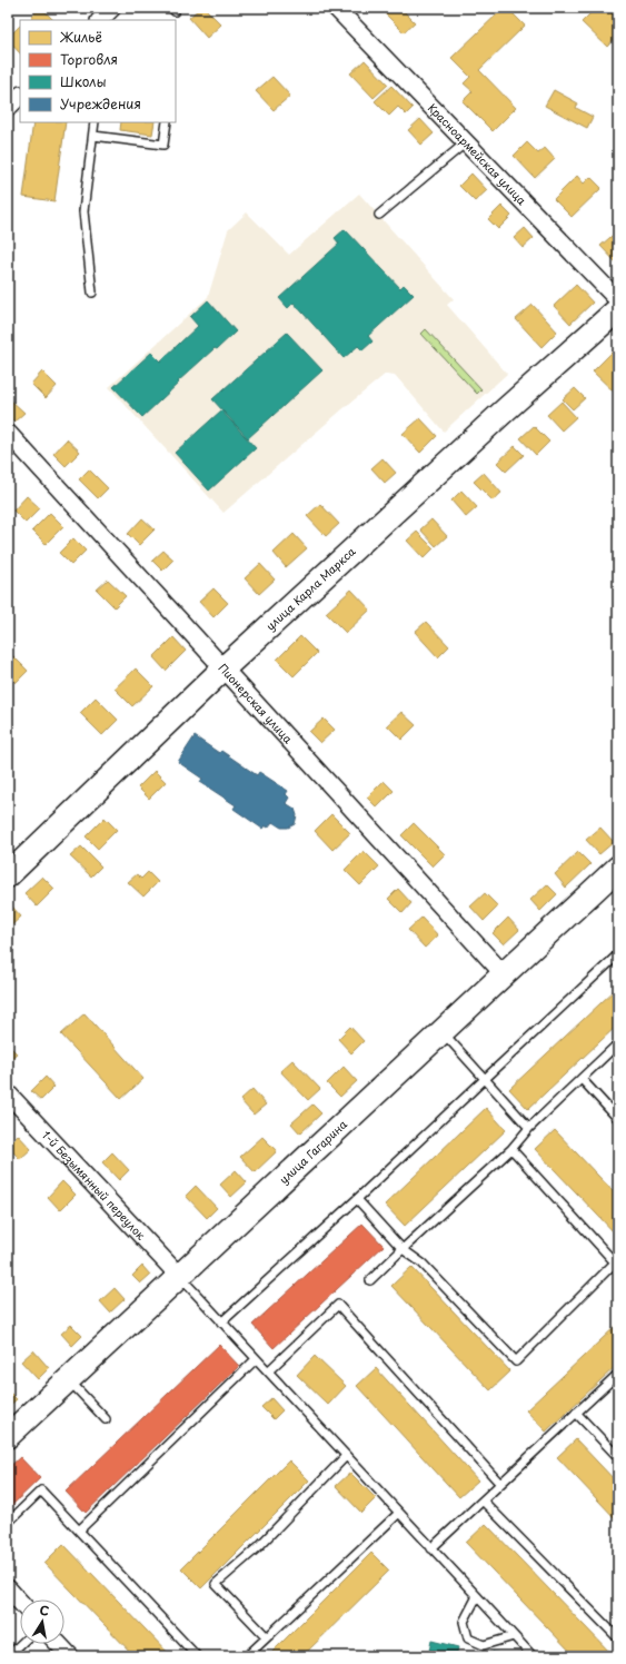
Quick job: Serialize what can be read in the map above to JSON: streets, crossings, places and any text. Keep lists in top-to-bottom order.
{
  "streets": {
    "main road": ["улица Карла Маркса", "улица Гагарина"],
    "street": ["Красноармейская улица", "Пионерская улица", "1-й Безымянный переулок"]
  },
  "crossings": [
    ["улица Карла Маркса", "Пионерская улица"],
    ["Пионерская улица", "улица Гагарина"],
    ["улица Гагарина", "1-й Безымянный переулок"]
  ],
  "legend": [
    "Жильё",
    "Торговля",
    "Школы",
    "Учреждения"
  ],
  "north": "top"
}
